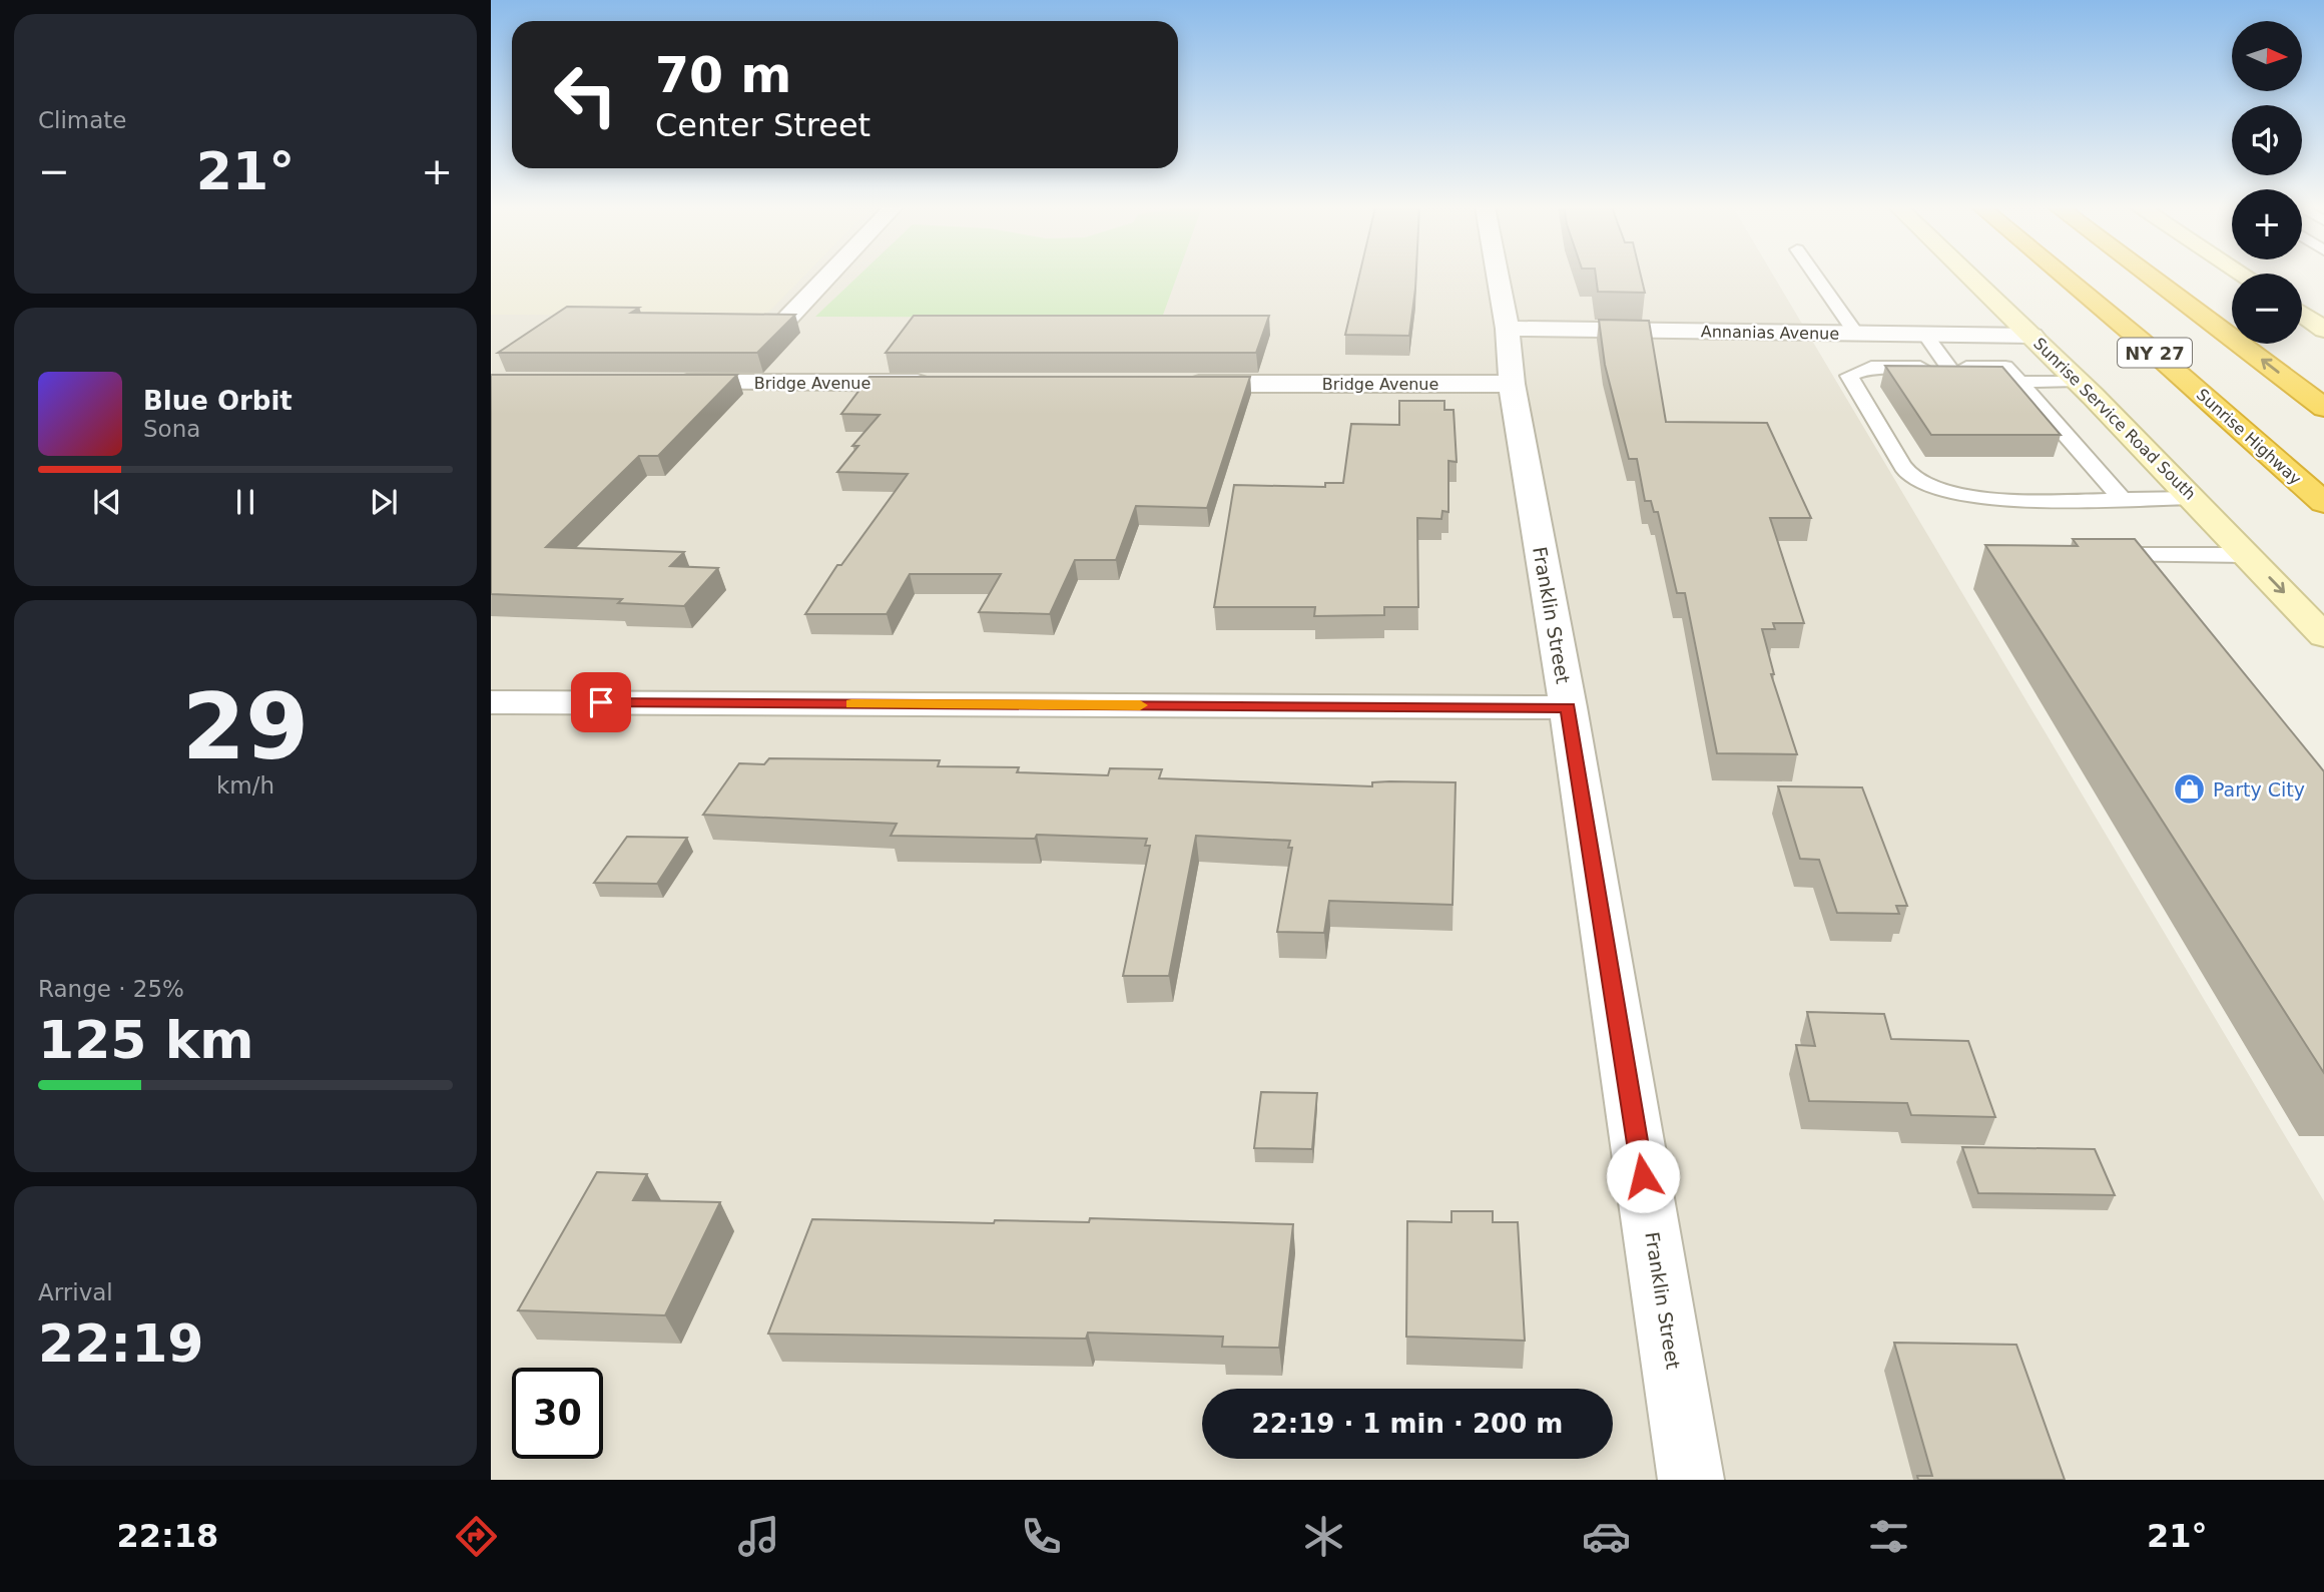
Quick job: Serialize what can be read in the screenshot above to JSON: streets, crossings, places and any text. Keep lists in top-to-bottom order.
{
  "streets": {
    "highway": ["NY 27", "Sunrise Highway"],
    "main road": ["Sunrise Service Road South"],
    "street": ["Annanias Avenue", "Bridge Avenue", "Franklin Street"]
  },
  "crossings": [
    ["Annanias Avenue", "Sunrise Service Road South"],
    ["Annanias Avenue", "Franklin Street"],
    ["Bridge Avenue", "Franklin Street"]
  ],
  "places": {
    "shop": ["Party City"]
  },
  "north": "right",
  "page": {
    "tile": [
      "Climate",
      ["29", "km/h"],
      ["Range · 25%", "125 km"],
      ["Arrival", "22:19"]
    ],
    "map_buttons": ["+", "−"],
    "turn": ["70 m", "Center Street"],
    "heat": ["−", "21°", "+"],
    "song": ["Blue Orbit", "Sona"],
    "limit": "30",
    "trip": "22:19 · 1 min · 200 m",
    "tabs": ["22:18", "21°"]
  }
}
